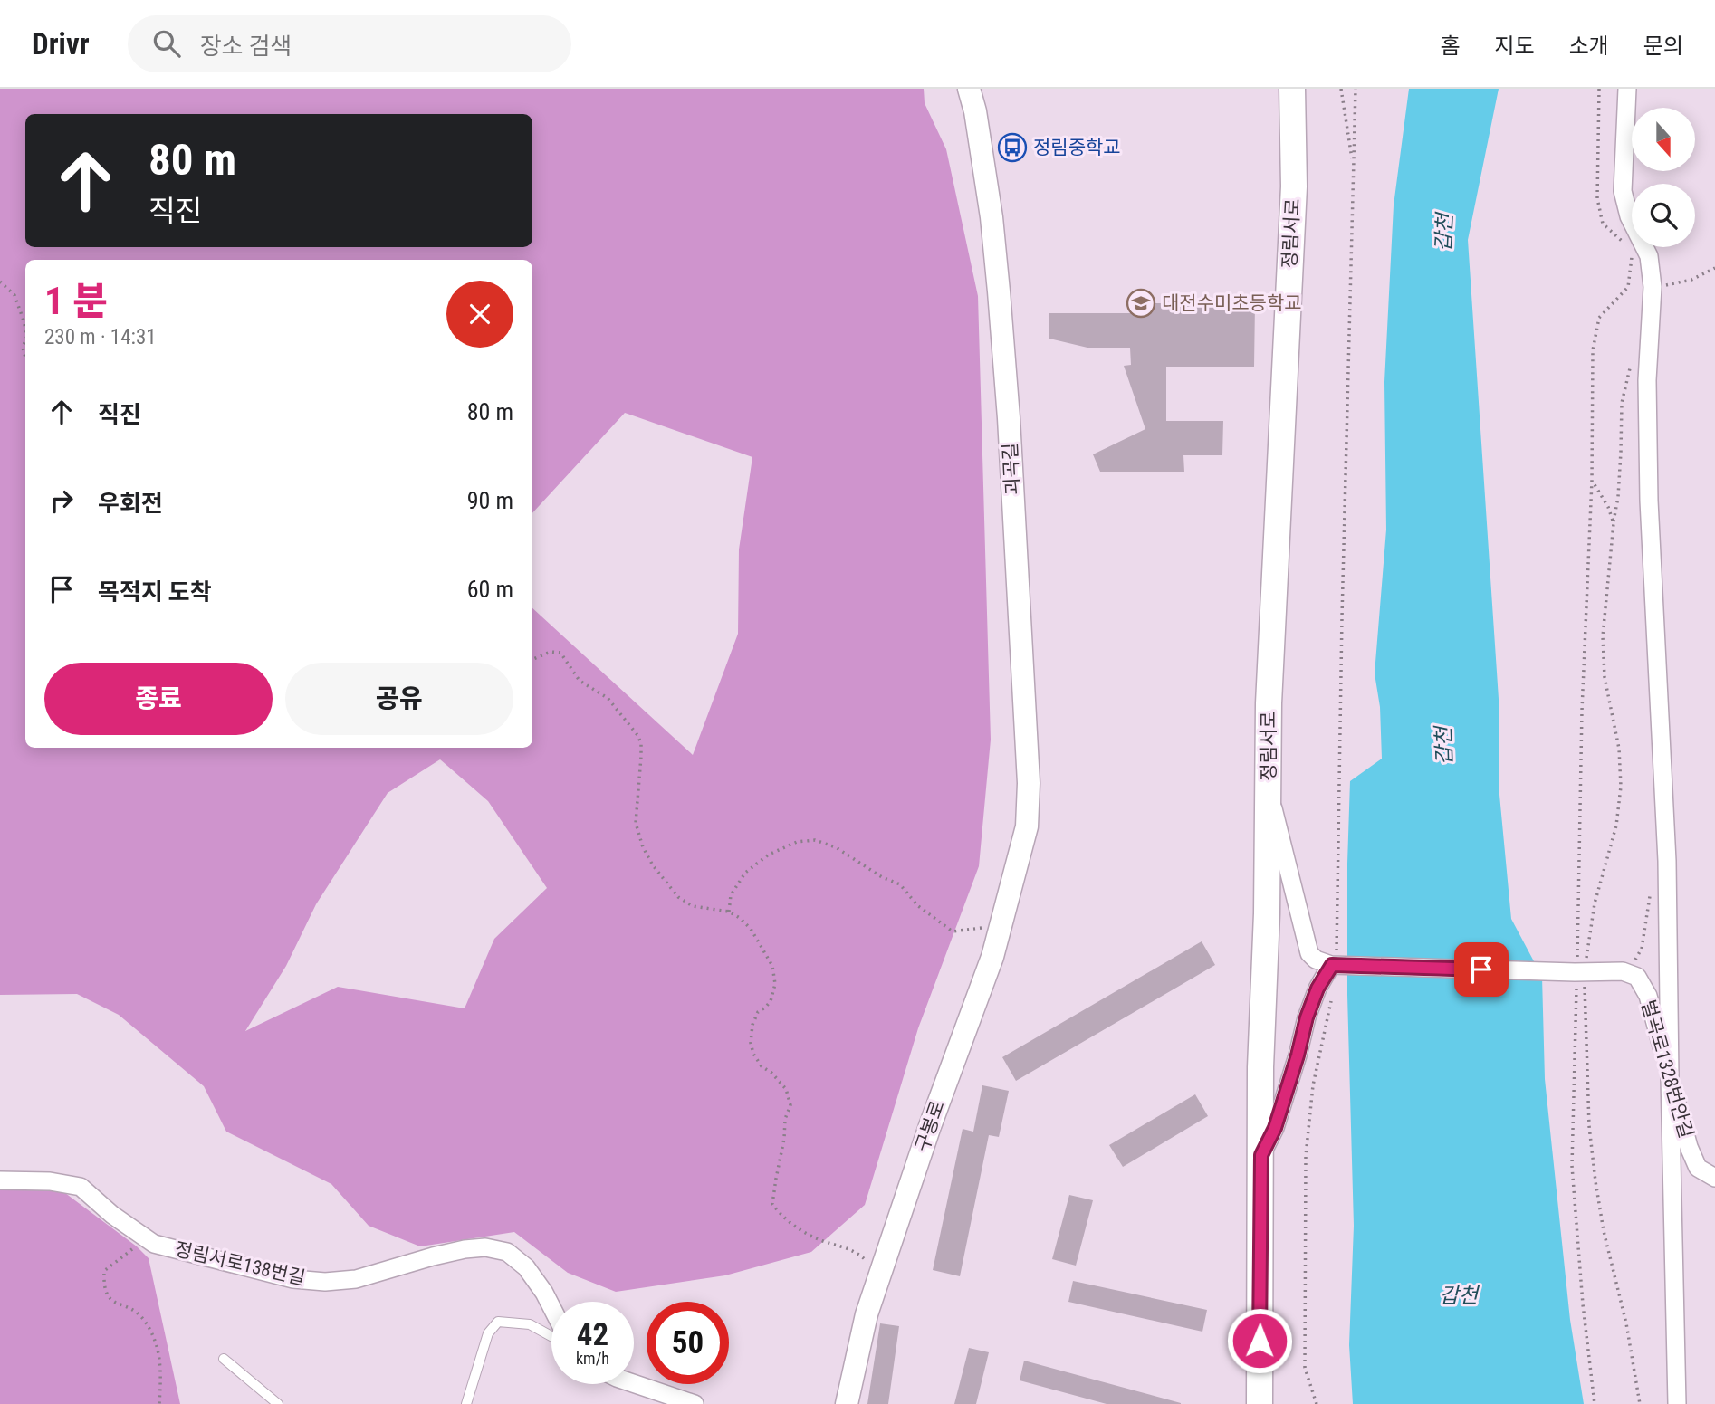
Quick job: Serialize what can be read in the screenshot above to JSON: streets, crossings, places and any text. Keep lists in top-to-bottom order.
{
  "streets": {
    "main road": ["정림서로"],
    "street": [
      "괴곡길",
      "벌곡로1328번안길",
      "구봉로",
      "정림서로138번길"
    ]
  },
  "crossings": [
    ["괴곡길", "구봉로"]
  ],
  "water": ["갑천"],
  "places": {
    "bus stop": ["정림중학교"],
    "school or university": ["대전수미초등학교"]
  },
  "north": "bottom",
  "page": {
    "header": "Drivr",
    "search": "장소 검색",
    "nav": [
      "홈",
      "지도",
      "소개",
      "문의"
    ],
    "turn": ["80 m", "직진"],
    "heading": ["1 분", "230 m · 14:31"],
    "list": [
      {
        "name": "직진",
        "value": "80 m"
      },
      {
        "name": "우회전",
        "value": "90 m"
      },
      {
        "name": "목적지 도착",
        "value": "60 m"
      }
    ],
    "buttons": ["종료", "공유"],
    "speed": "42 km/h",
    "limit": "50"
  }
}
